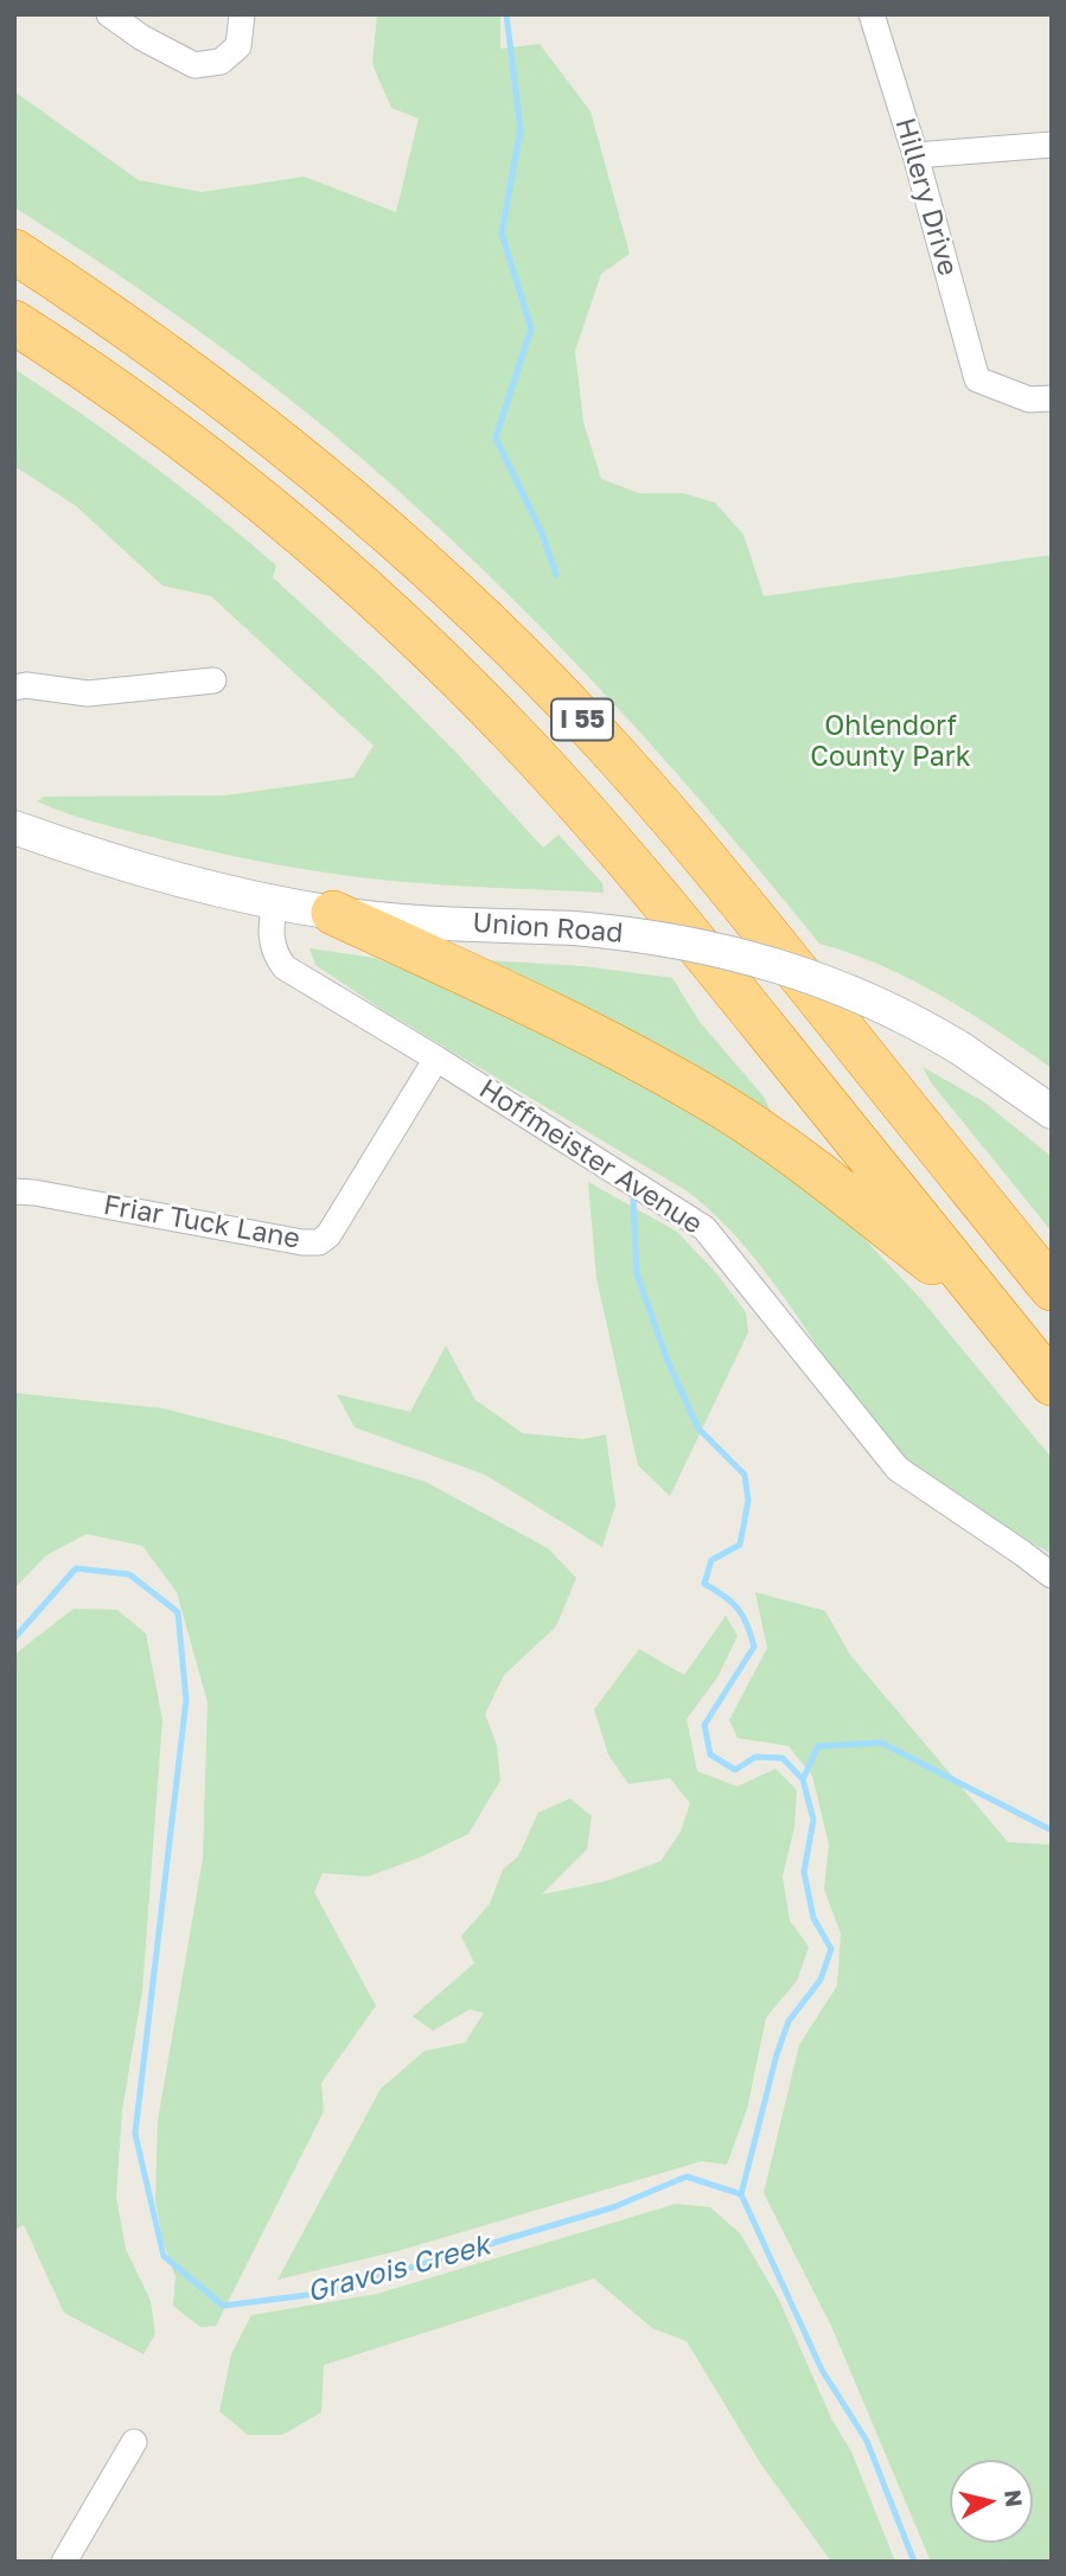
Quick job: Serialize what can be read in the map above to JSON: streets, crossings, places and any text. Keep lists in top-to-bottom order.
{
  "streets": {
    "highway": ["I 55"],
    "main road": ["Union Road"],
    "street": ["Hillery Drive", "Hoffmeister Avenue", "Friar Tuck Lane"]
  },
  "crossings": [
    ["Union Road", "Hoffmeister Avenue"],
    ["Hoffmeister Avenue", "Friar Tuck Lane"]
  ],
  "water": ["Gravois Creek"],
  "parks": ["Ohlendorf County Park"],
  "north": "right"
}
